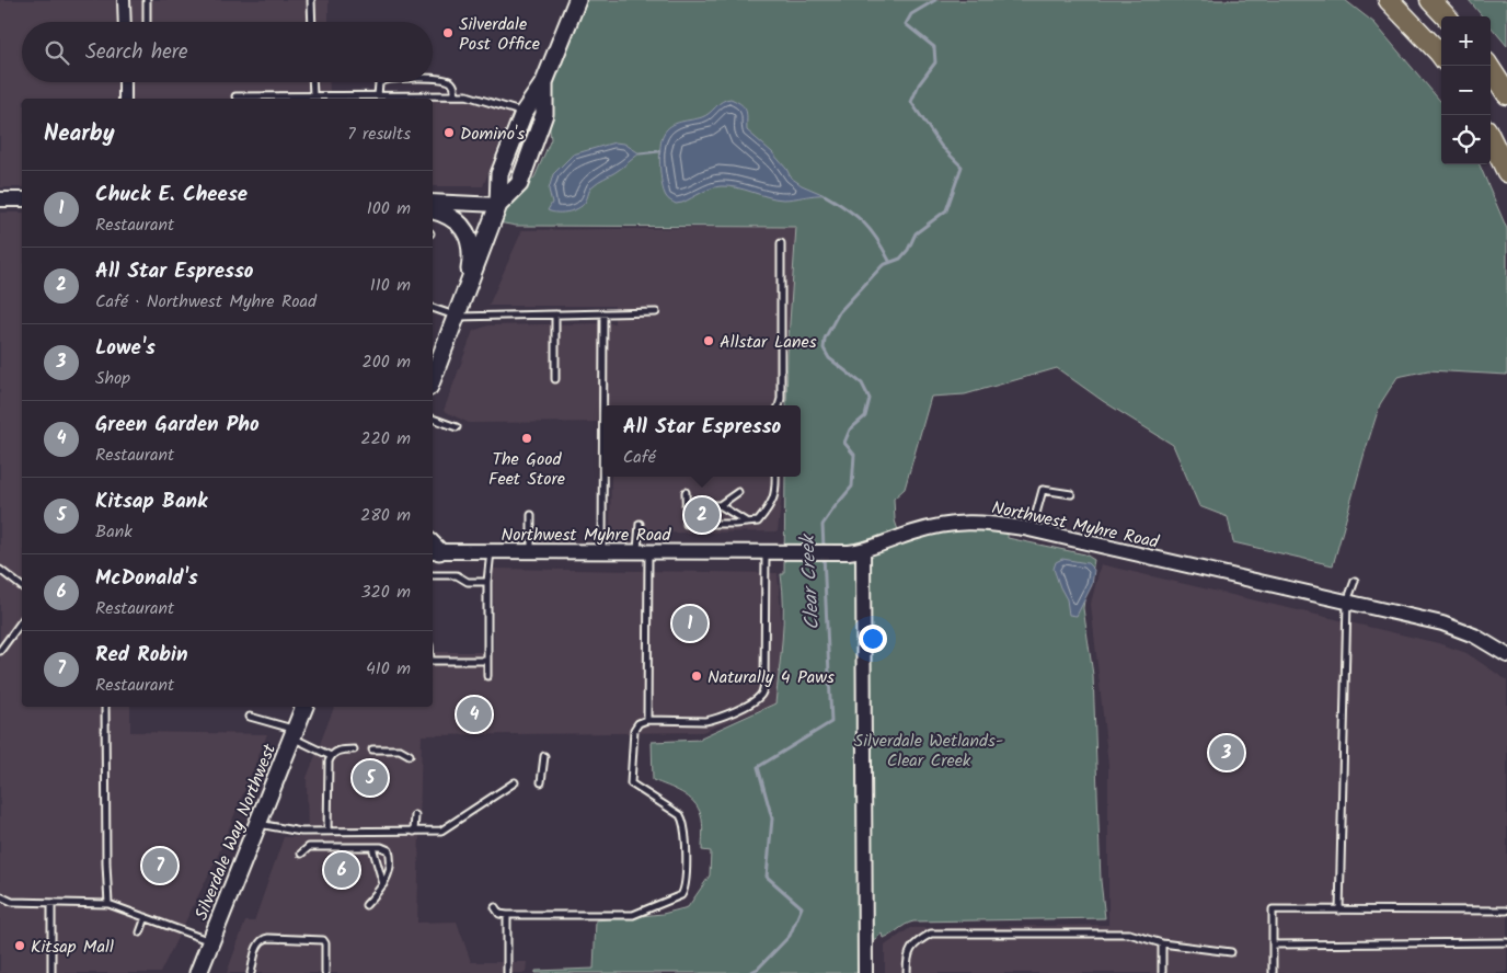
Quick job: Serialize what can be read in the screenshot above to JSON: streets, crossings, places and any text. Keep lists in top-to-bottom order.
{
  "streets": {
    "main road": ["Silverdale Way Northwest"],
    "street": ["Northwest Myhre Road"]
  },
  "water": ["Clear Creek"],
  "parks": ["Silverdale Wetlands- Clear Creek"],
  "places": [
    "Silverdale Post Office",
    "Domino's",
    "Allstar Lanes",
    "The Good Feet Store",
    "Naturally 4 Paws",
    "Kitsap Mall"
  ],
  "page": {
    "map_buttons": ["+", "−"],
    "search": "Search here",
    "heading": ["Nearby", "7 results"],
    "list": [
      {
        "mark": "1",
        "name": "Chuck E. Cheese",
        "note": "Restaurant",
        "value": "100 m"
      },
      {
        "mark": "2",
        "name": "All Star Espresso",
        "note": "Café · Northwest Myhre Road",
        "value": "110 m"
      },
      {
        "mark": "3",
        "name": "Lowe's",
        "note": "Shop",
        "value": "200 m"
      },
      {
        "mark": "4",
        "name": "Green Garden Pho",
        "note": "Restaurant",
        "value": "220 m"
      },
      {
        "mark": "5",
        "name": "Kitsap Bank",
        "note": "Bank",
        "value": "280 m"
      },
      {
        "mark": "6",
        "name": "McDonald's",
        "note": "Restaurant",
        "value": "320 m"
      },
      {
        "mark": "7",
        "name": "Red Robin",
        "note": "Restaurant",
        "value": "410 m"
      }
    ],
    "popup": ["All Star Espresso", "Café"],
    "pins": [
      "2",
      "1",
      "4",
      "3",
      "5",
      "7",
      "6"
    ]
  }
}
